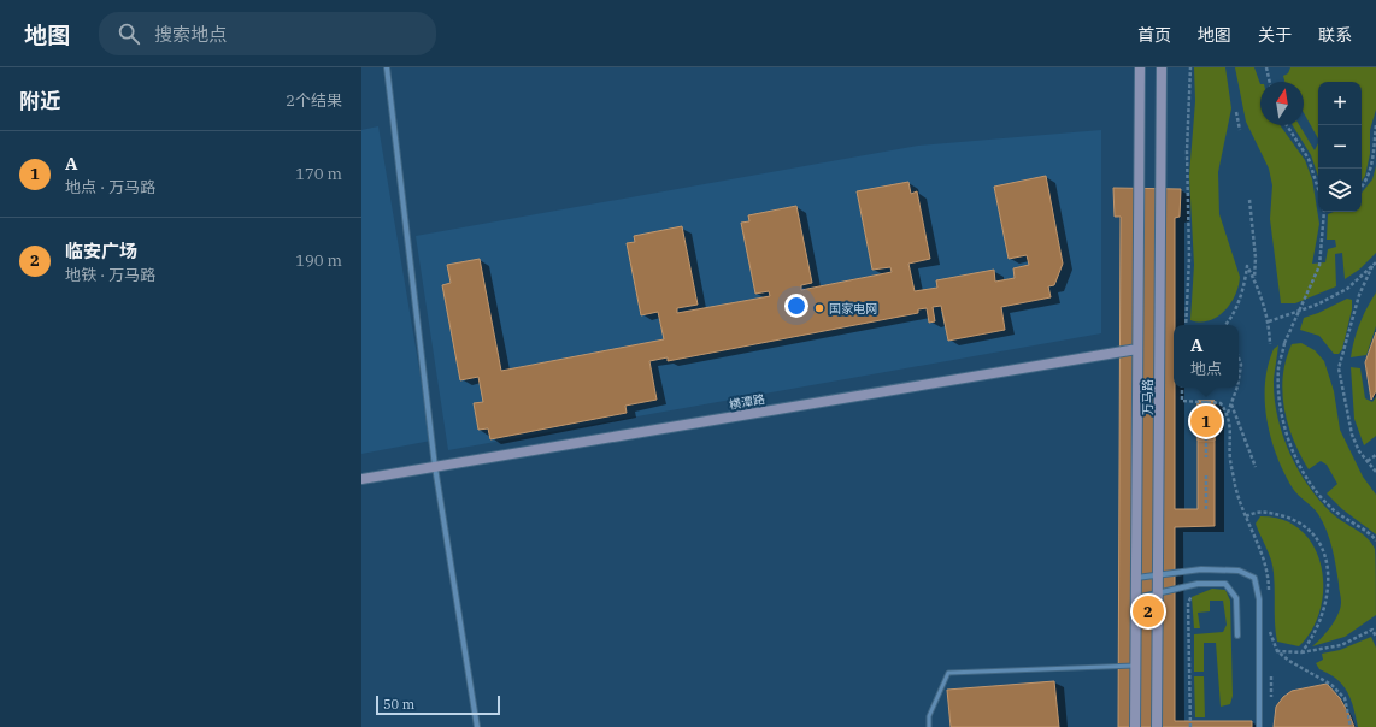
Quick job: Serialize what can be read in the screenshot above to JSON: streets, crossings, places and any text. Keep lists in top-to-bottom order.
{
  "streets": {
    "main road": ["万马路", "横潭路"]
  },
  "crossings": [
    ["万马路", "横潭路"]
  ],
  "places": ["国家电网"],
  "scale_bar": "50 m",
  "north": "top",
  "page": {
    "header": "地图",
    "search": "搜索地点",
    "nav": [
      "首页",
      "地图",
      "关于",
      "联系"
    ],
    "heading": ["附近", "2个结果"],
    "map_buttons": ["+", "−"],
    "list": [
      {
        "mark": "1",
        "name": "A",
        "note": "地点 · 万马路",
        "value": "170 m"
      },
      {
        "mark": "2",
        "name": "临安广场",
        "note": "地铁 · 万马路",
        "value": "190 m"
      }
    ],
    "popup": ["A", "地点"],
    "pins": ["1", "2"],
    "scale": "50 m"
  }
}
